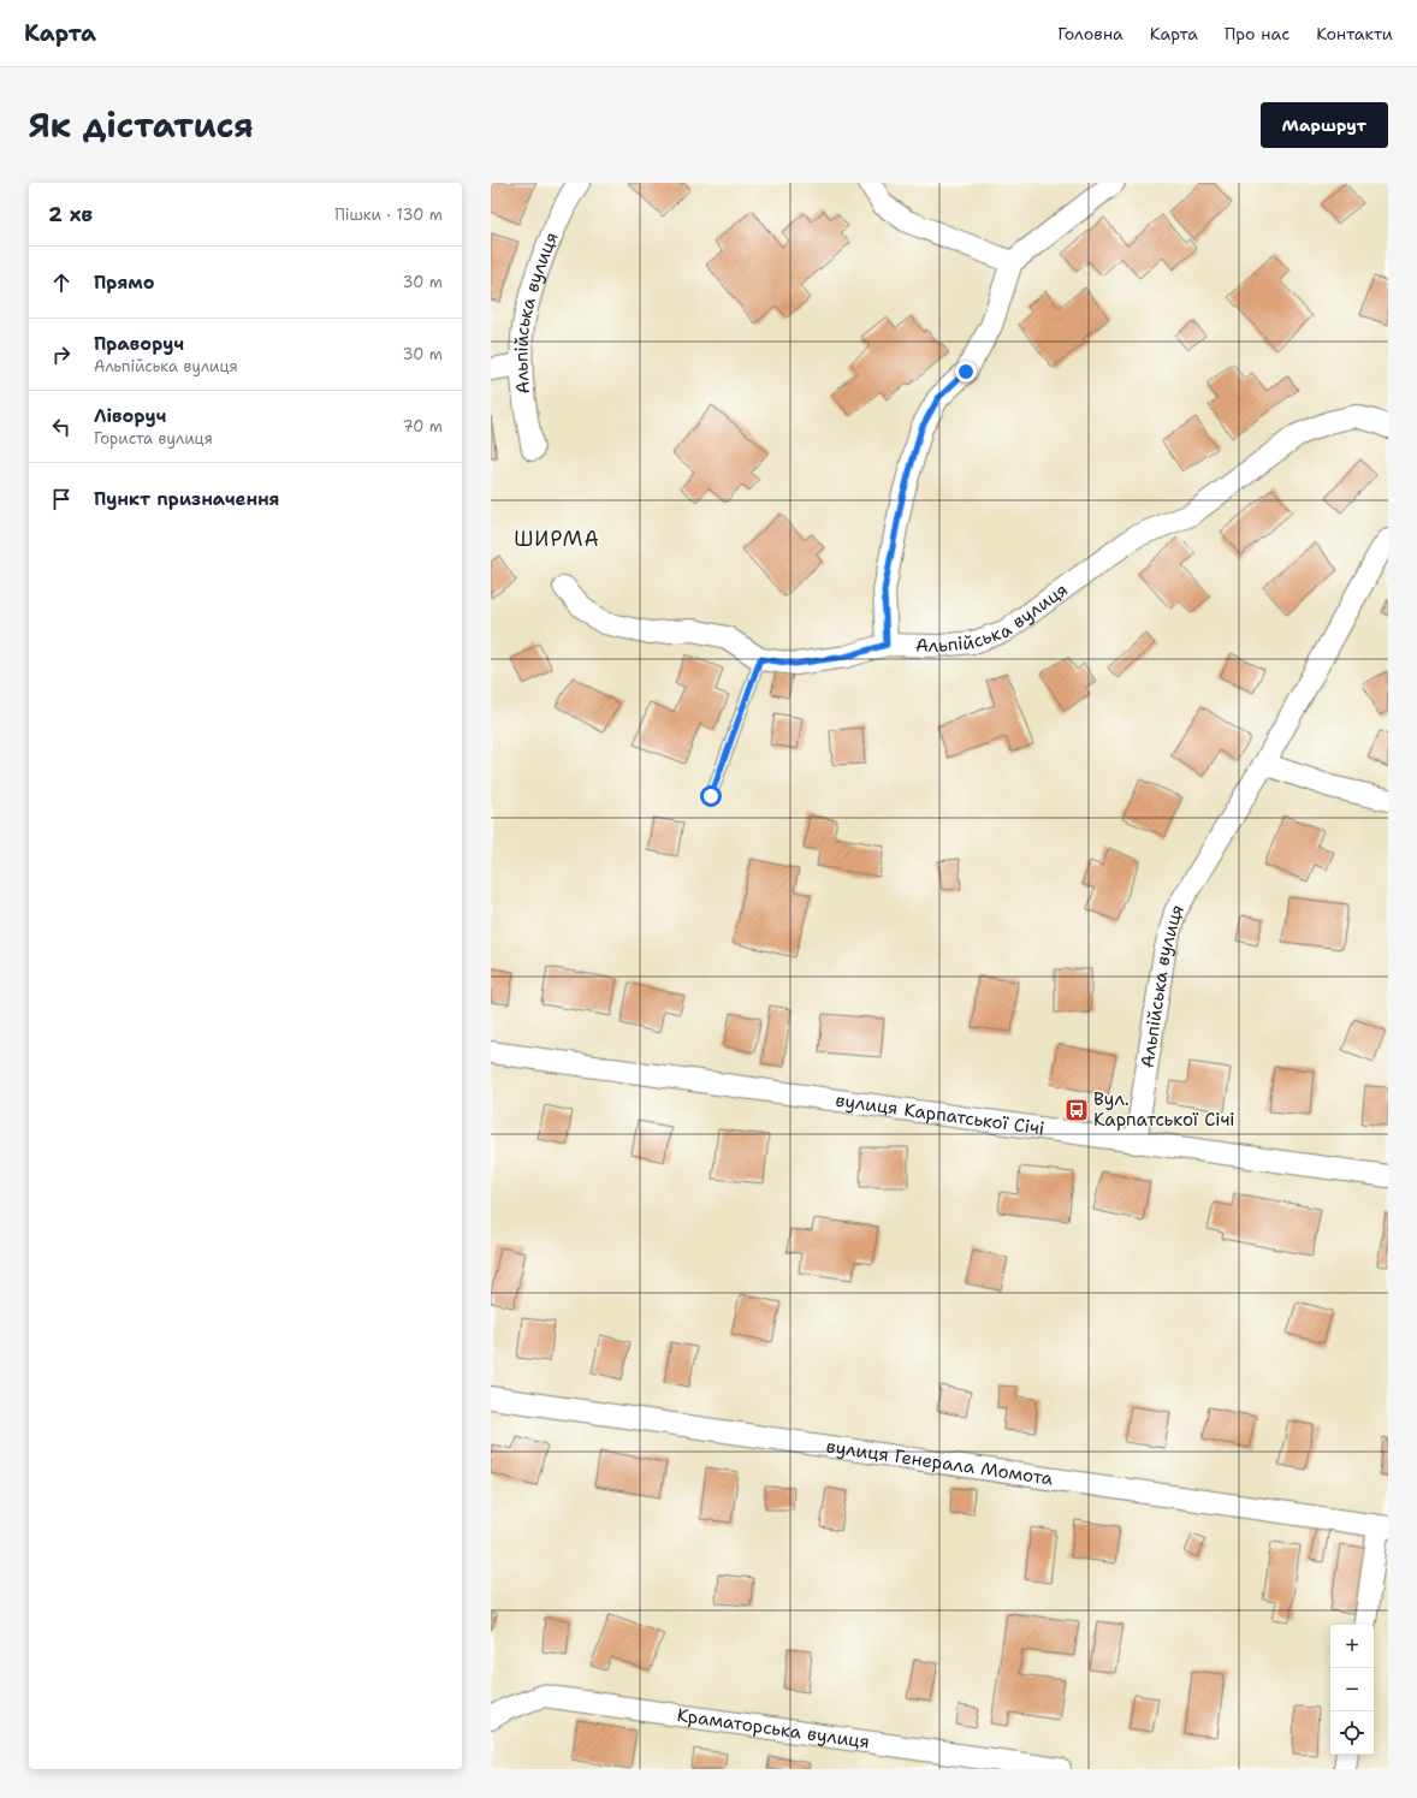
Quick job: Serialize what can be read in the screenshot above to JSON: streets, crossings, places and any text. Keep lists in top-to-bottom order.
{
  "streets": {
    "street": [
      "Альпійська вулиця",
      "вулиця Карпатської Січі",
      "вулиця Генерала Момота",
      "Краматорська вулиця"
    ]
  },
  "crossings": [
    ["Альпійська вулиця", "вулиця Карпатської Січі"]
  ],
  "districts": ["ШИРМА"],
  "places": {
    "bus stop": ["Вул. Карпатської Січі"]
  },
  "page": {
    "header": "Карта",
    "nav": [
      "Головна",
      "Карта",
      "Про нас",
      "Контакти"
    ],
    "title": "Як дістатися",
    "buttons": "Маршрут",
    "heading": ["2 хв", "Пішки · 130 m"],
    "list": [
      ["Прямо", "30 m"],
      ["Праворуч", "Альпійська вулиця", "30 m"],
      ["Ліворуч", "Гориста вулиця", "70 m"],
      "Пункт призначення"
    ],
    "map_buttons": ["+", "−"]
  }
}
